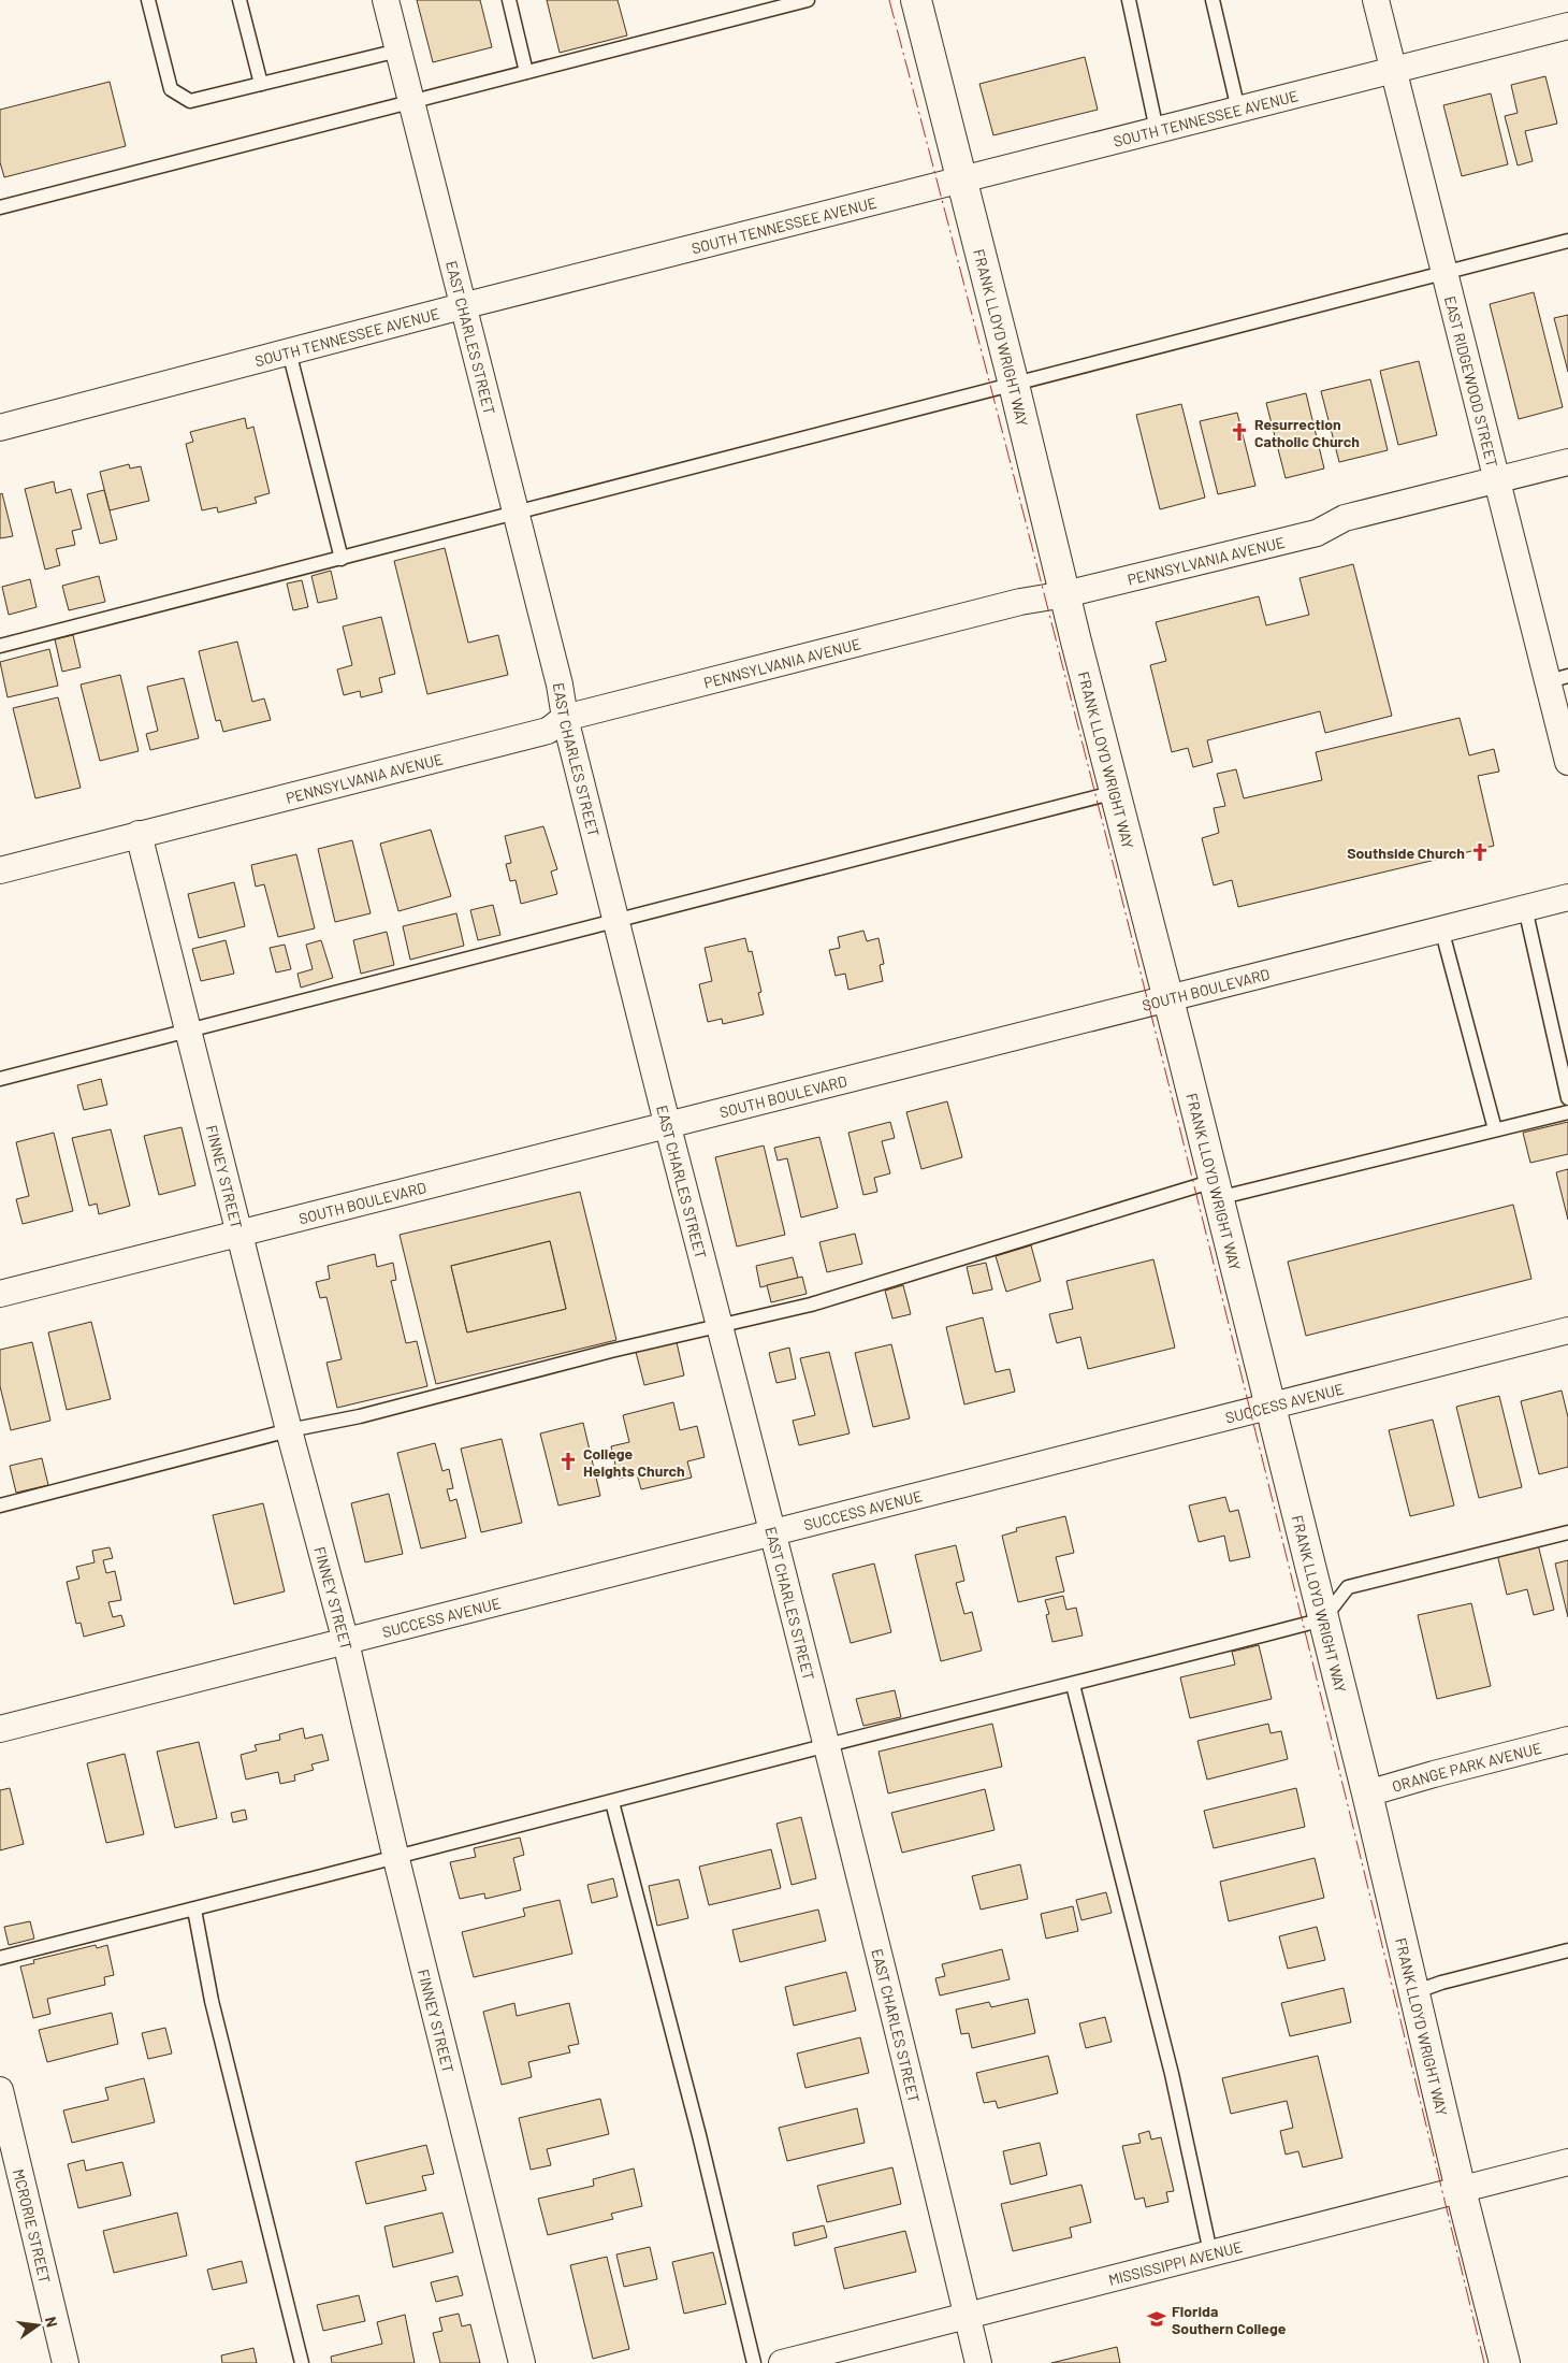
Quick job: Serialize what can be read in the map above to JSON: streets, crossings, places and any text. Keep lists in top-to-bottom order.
{
  "streets": {
    "street": [
      "SOUTH TENNESSEE AVENUE",
      "FRANK LLOYD WRIGHT WAY",
      "EAST CHARLES STREET",
      "EAST RIDGEWOOD STREET",
      "PENNSYLVANIA AVENUE",
      "SOUTH BOULEVARD",
      "FINNEY STREET",
      "SUCCESS AVENUE",
      "ORANGE PARK AVENUE",
      "MCRORIE STREET",
      "MISSISSIPPI AVENUE"
    ]
  },
  "crossings": [
    ["SOUTH TENNESSEE AVENUE", "FRANK LLOYD WRIGHT WAY"],
    ["SOUTH TENNESSEE AVENUE", "EAST CHARLES STREET"],
    ["SOUTH TENNESSEE AVENUE", "EAST RIDGEWOOD STREET"],
    ["FRANK LLOYD WRIGHT WAY", "PENNSYLVANIA AVENUE"],
    ["FRANK LLOYD WRIGHT WAY", "SOUTH BOULEVARD"],
    ["FRANK LLOYD WRIGHT WAY", "SUCCESS AVENUE"],
    ["FRANK LLOYD WRIGHT WAY", "ORANGE PARK AVENUE"],
    ["FRANK LLOYD WRIGHT WAY", "MISSISSIPPI AVENUE"],
    ["EAST CHARLES STREET", "PENNSYLVANIA AVENUE"],
    ["EAST CHARLES STREET", "SOUTH BOULEVARD"],
    ["EAST CHARLES STREET", "SUCCESS AVENUE"],
    ["EAST CHARLES STREET", "MISSISSIPPI AVENUE"],
    ["EAST RIDGEWOOD STREET", "PENNSYLVANIA AVENUE"],
    ["PENNSYLVANIA AVENUE", "FINNEY STREET"],
    ["SOUTH BOULEVARD", "FINNEY STREET"],
    ["FINNEY STREET", "SUCCESS AVENUE"]
  ],
  "places": {
    "church": ["Resurrection Catholic Church", "Southside Church", "College Heights Church"],
    "school or university": ["Florida Southern College"]
  },
  "north": "right"
}
